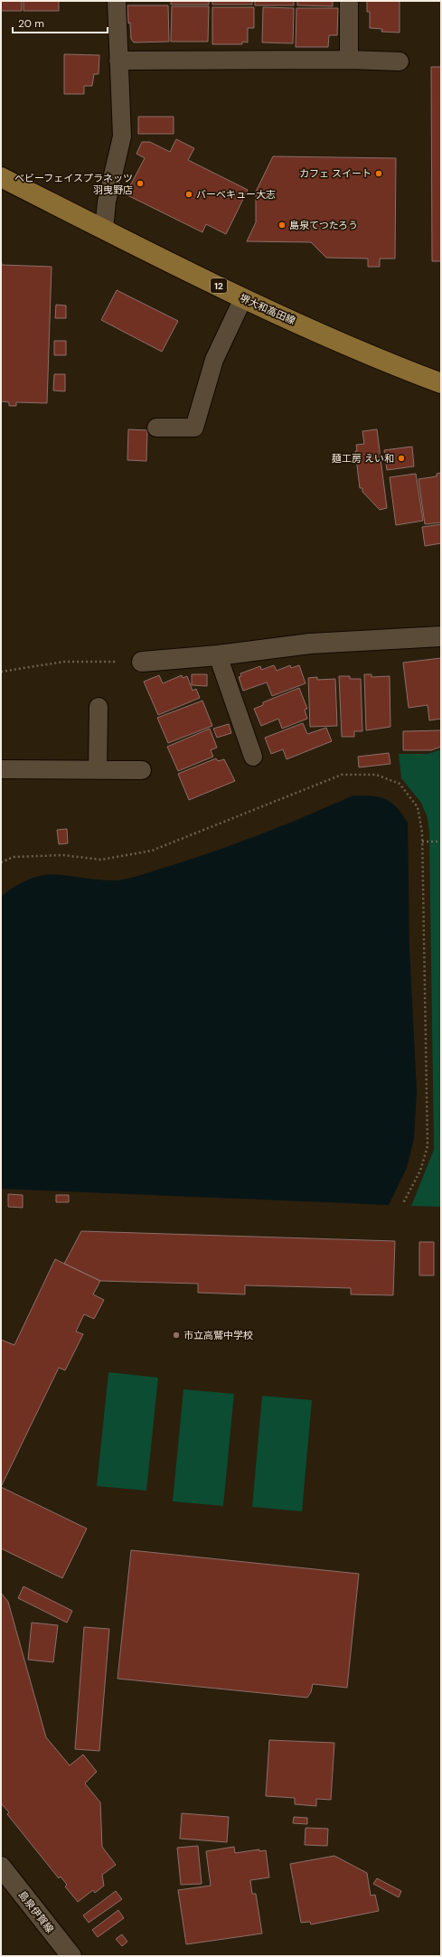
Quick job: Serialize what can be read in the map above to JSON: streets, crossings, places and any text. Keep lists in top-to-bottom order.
{
  "streets": {
    "main road": ["12", "堺大和高田線"],
    "street": ["島泉伊賀線"]
  },
  "places": [
    "カフェ スイート",
    "ベビーフェイスプラネッツ 羽曳野店",
    "バーベキュー大志",
    "島泉てつたろう",
    "麺工房 えい和",
    "市立高鷲中学校"
  ],
  "scale_bar": "20 m"
}
